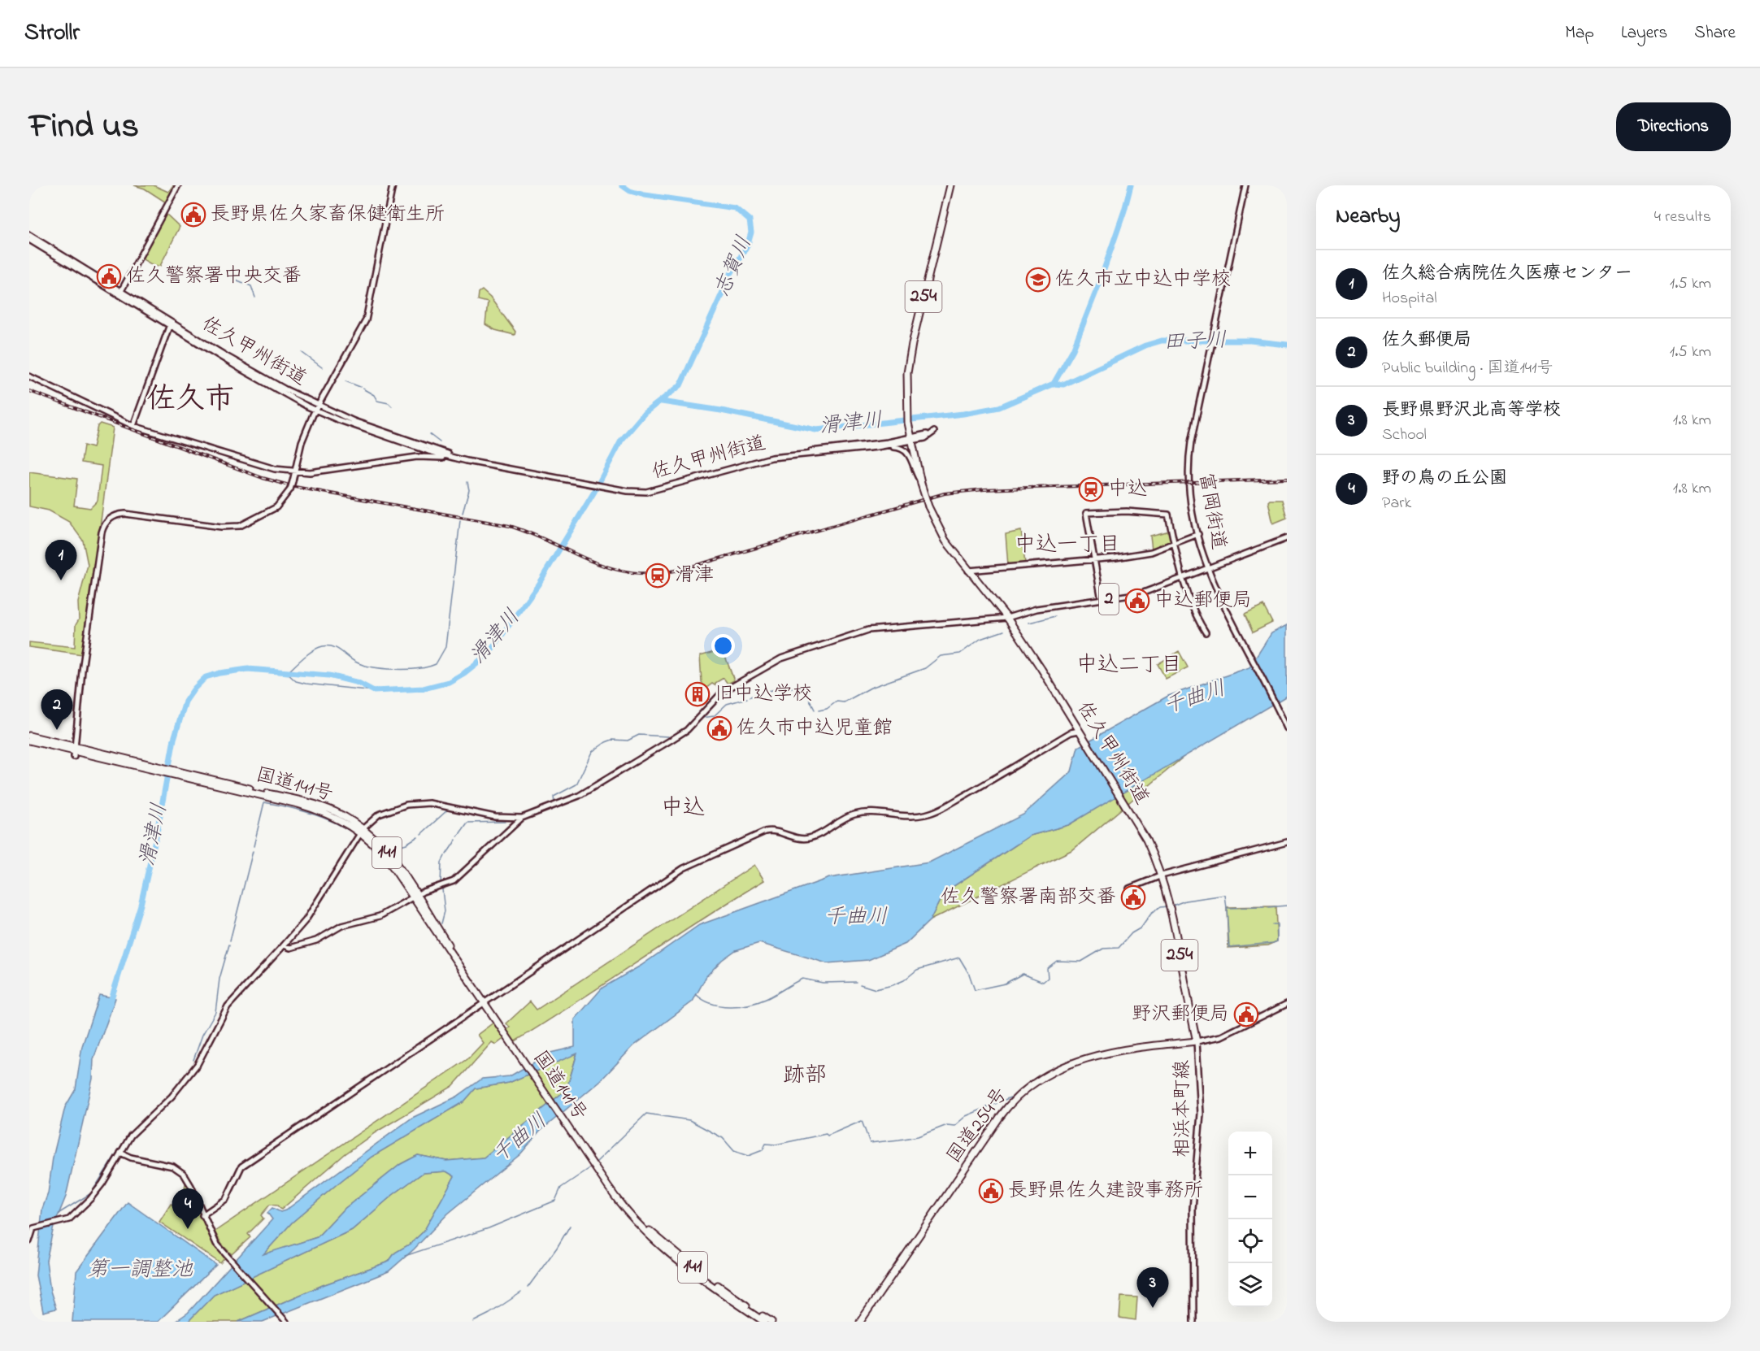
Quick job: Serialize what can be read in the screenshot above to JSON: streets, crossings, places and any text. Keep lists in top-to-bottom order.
{
  "streets": {
    "highway": [
      "254",
      "佐久甲州街道",
      "国道141号",
      "141",
      "国道254号"
    ],
    "main road": ["富岡街道", "2", "相浜本町線"]
  },
  "crossings": [
    ["254", "佐久甲州街道"],
    ["佐久甲州街道", "富岡街道"],
    ["佐久甲州街道", "相浜本町線"],
    ["佐久甲州街道", "国道254号"],
    ["富岡街道", "2"],
    ["相浜本町線", "国道254号"]
  ],
  "districts": [
    "佐久市",
    "中込一丁目",
    "中込二丁目",
    "中込",
    "跡部"
  ],
  "water": [
    "志賀川",
    "田子川",
    "滑津川",
    "千曲川",
    "第一調整池"
  ],
  "places": {
    "public building": [
      "長野県佐久家畜保健衛生所",
      "佐久警察署中央交番",
      "中込郵便局",
      "佐久市中込児童館",
      "佐久警察署南部交番",
      "野沢郵便局",
      "長野県佐久建設事務所"
    ],
    "school or university": ["佐久市立中込中学校"],
    "station": ["中込", "滑津"],
    "building": ["旧中込学校"]
  },
  "page": {
    "header": "Strollr",
    "nav": ["Map", "Layers", "Share"],
    "title": "Find us",
    "buttons": "Directions",
    "heading": ["Nearby", "4 results"],
    "list": [
      {
        "mark": "1",
        "name": "佐久総合病院佐久医療センター",
        "note": "Hospital",
        "value": "1.5 km"
      },
      {
        "mark": "2",
        "name": "佐久郵便局",
        "note": "Public building · 国道141号",
        "value": "1.5 km"
      },
      {
        "mark": "3",
        "name": "長野県野沢北高等学校",
        "note": "School",
        "value": "1.8 km"
      },
      {
        "mark": "4",
        "name": "野の鳥の丘公園",
        "note": "Park",
        "value": "1.8 km"
      }
    ],
    "pins": [
      "1",
      "2",
      "4",
      "3"
    ],
    "map_buttons": ["+", "−"]
  }
}
